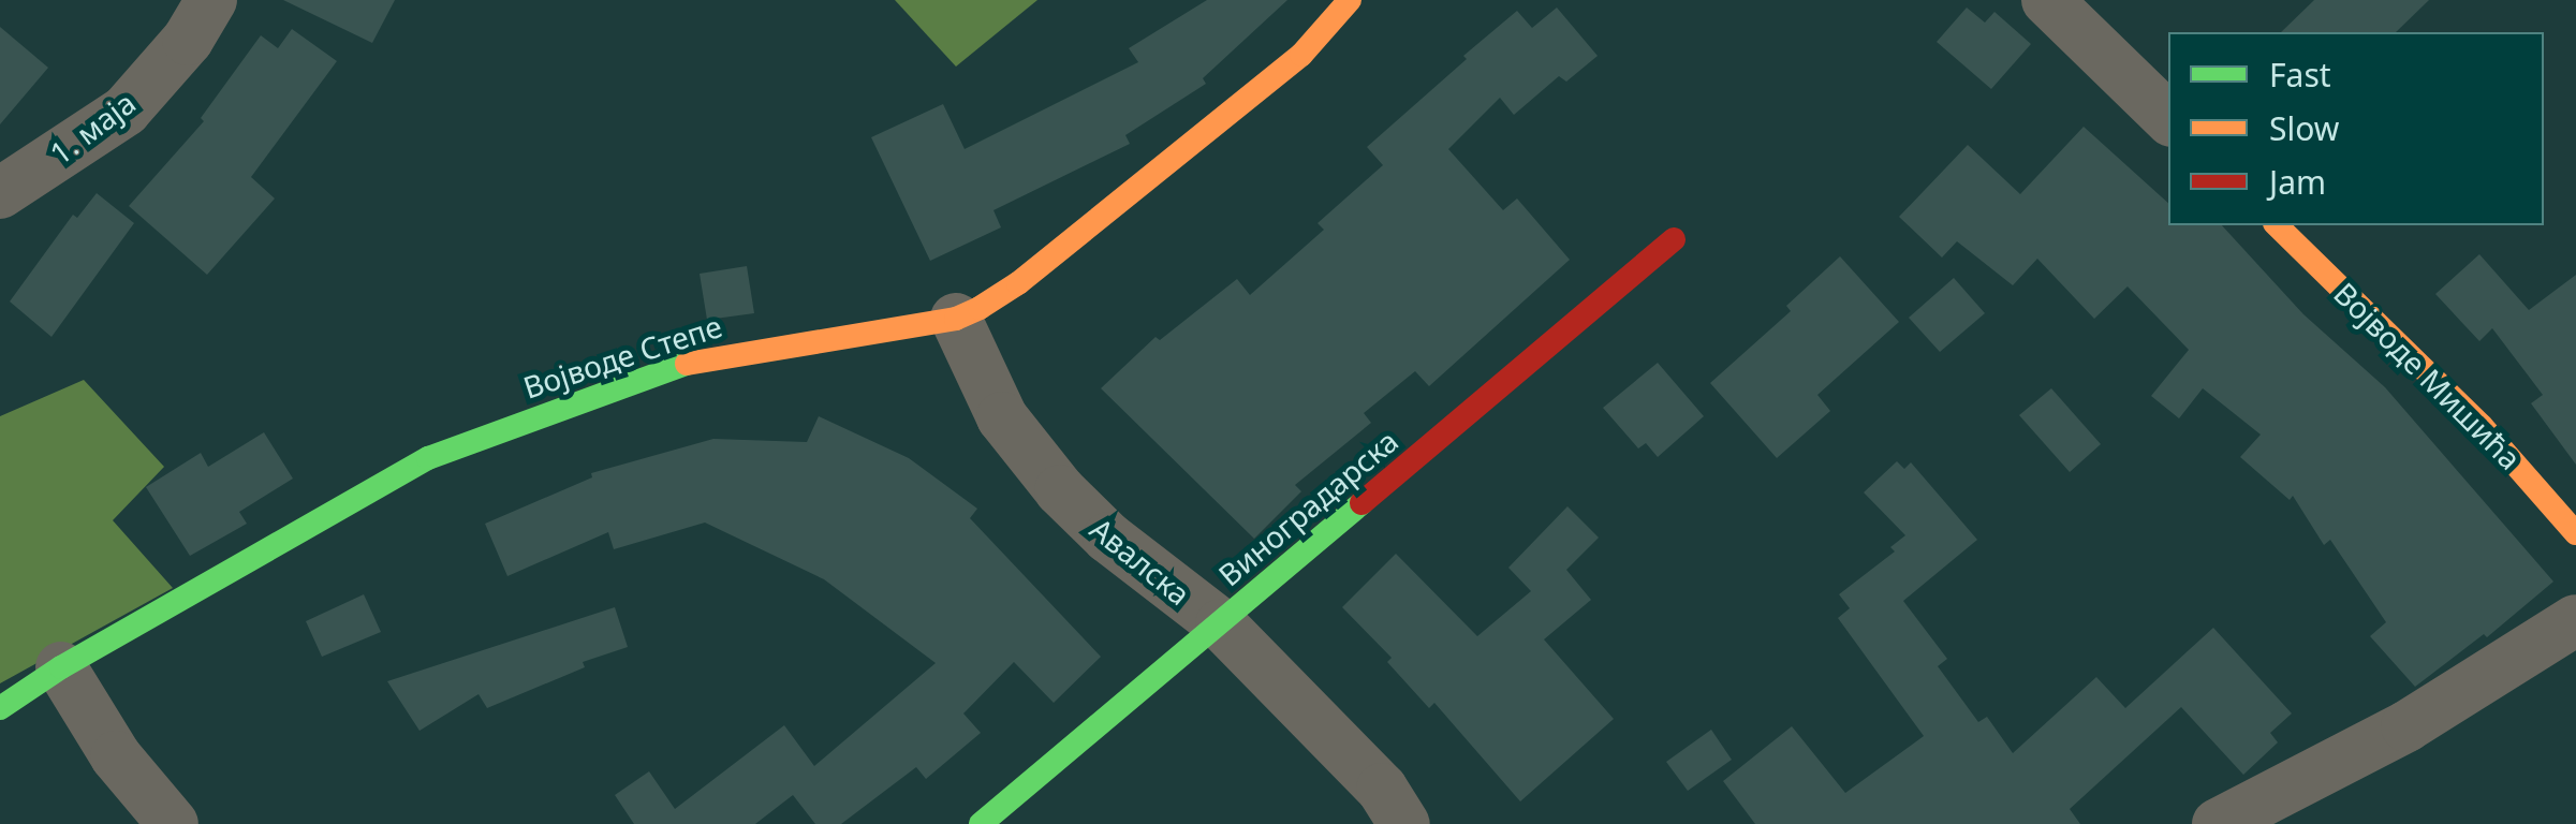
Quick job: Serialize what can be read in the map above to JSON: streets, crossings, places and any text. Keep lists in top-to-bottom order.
{
  "streets": {
    "street": [
      "1. маја",
      "Војводе Степе",
      "Војводе Мишића",
      "Виноградарска",
      "Авалска"
    ]
  },
  "crossings": [
    ["Војводе Степе", "Авалска"],
    ["Виноградарска", "Авалска"]
  ],
  "legend": ["Fast", "Slow", "Jam"]
}
